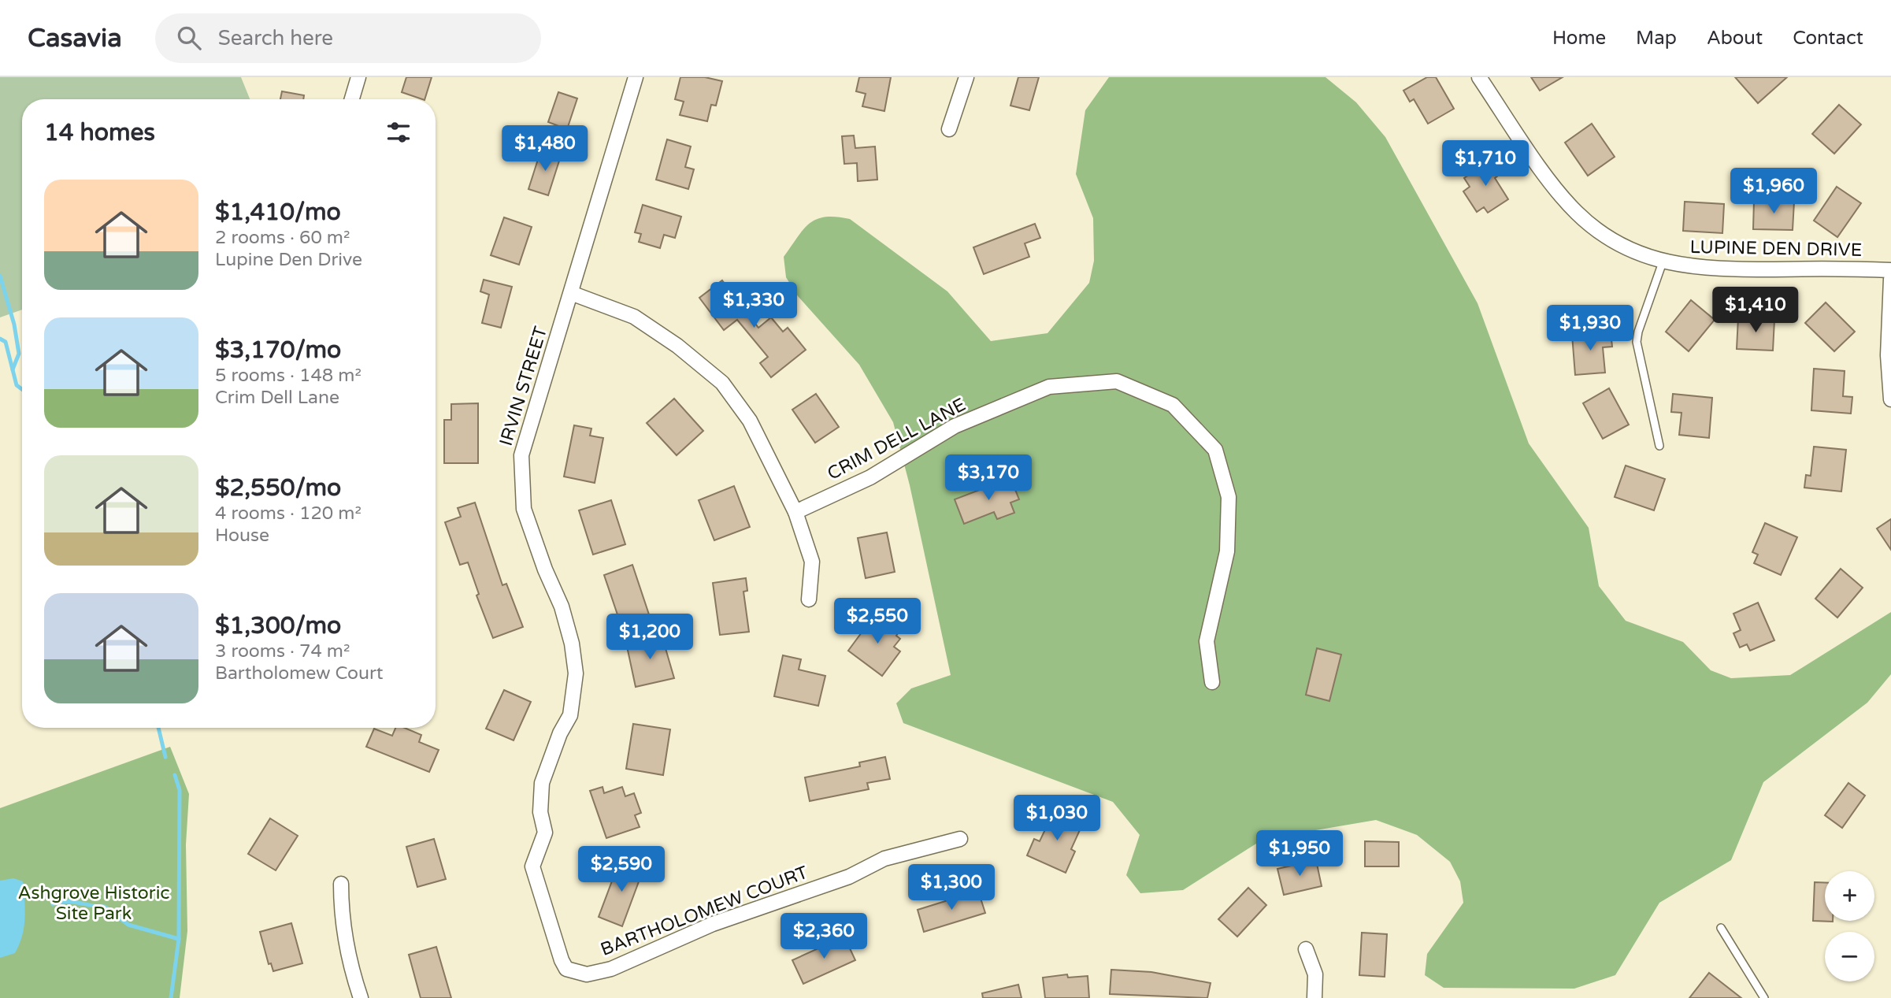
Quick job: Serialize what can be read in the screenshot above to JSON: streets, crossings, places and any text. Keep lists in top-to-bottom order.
{
  "streets": {
    "street": [
      "LUPINE DEN DRIVE",
      "IRVIN STREET",
      "CRIM DELL LANE",
      "BARTHOLOMEW COURT"
    ]
  },
  "crossings": [
    ["IRVIN STREET", "BARTHOLOMEW COURT"]
  ],
  "parks": ["Ashgrove Historic Site Park"],
  "page": {
    "header": "Casavia",
    "search": "Search here",
    "nav": [
      "Home",
      "Map",
      "About",
      "Contact"
    ],
    "heading": "14 homes",
    "price": [
      "$1,480",
      "$1,710",
      "$1,960",
      "$1,330",
      "$1,410",
      "$1,930",
      "$3,170",
      "$2,550",
      "$1,200",
      "$1,030",
      "$1,950",
      "$2,590",
      "$1,300",
      "$2,360"
    ],
    "list": [
      {
        "name": "$1,410/mo",
        "note": "2 rooms · 60 m² · Lupine Den Drive"
      },
      {
        "name": "$3,170/mo",
        "note": "5 rooms · 148 m² · Crim Dell Lane"
      },
      {
        "name": "$2,550/mo",
        "note": "4 rooms · 120 m² · House"
      },
      {
        "name": "$1,300/mo",
        "note": "3 rooms · 74 m² · Bartholomew Court"
      }
    ],
    "map_buttons": ["+", "−"]
  }
}
